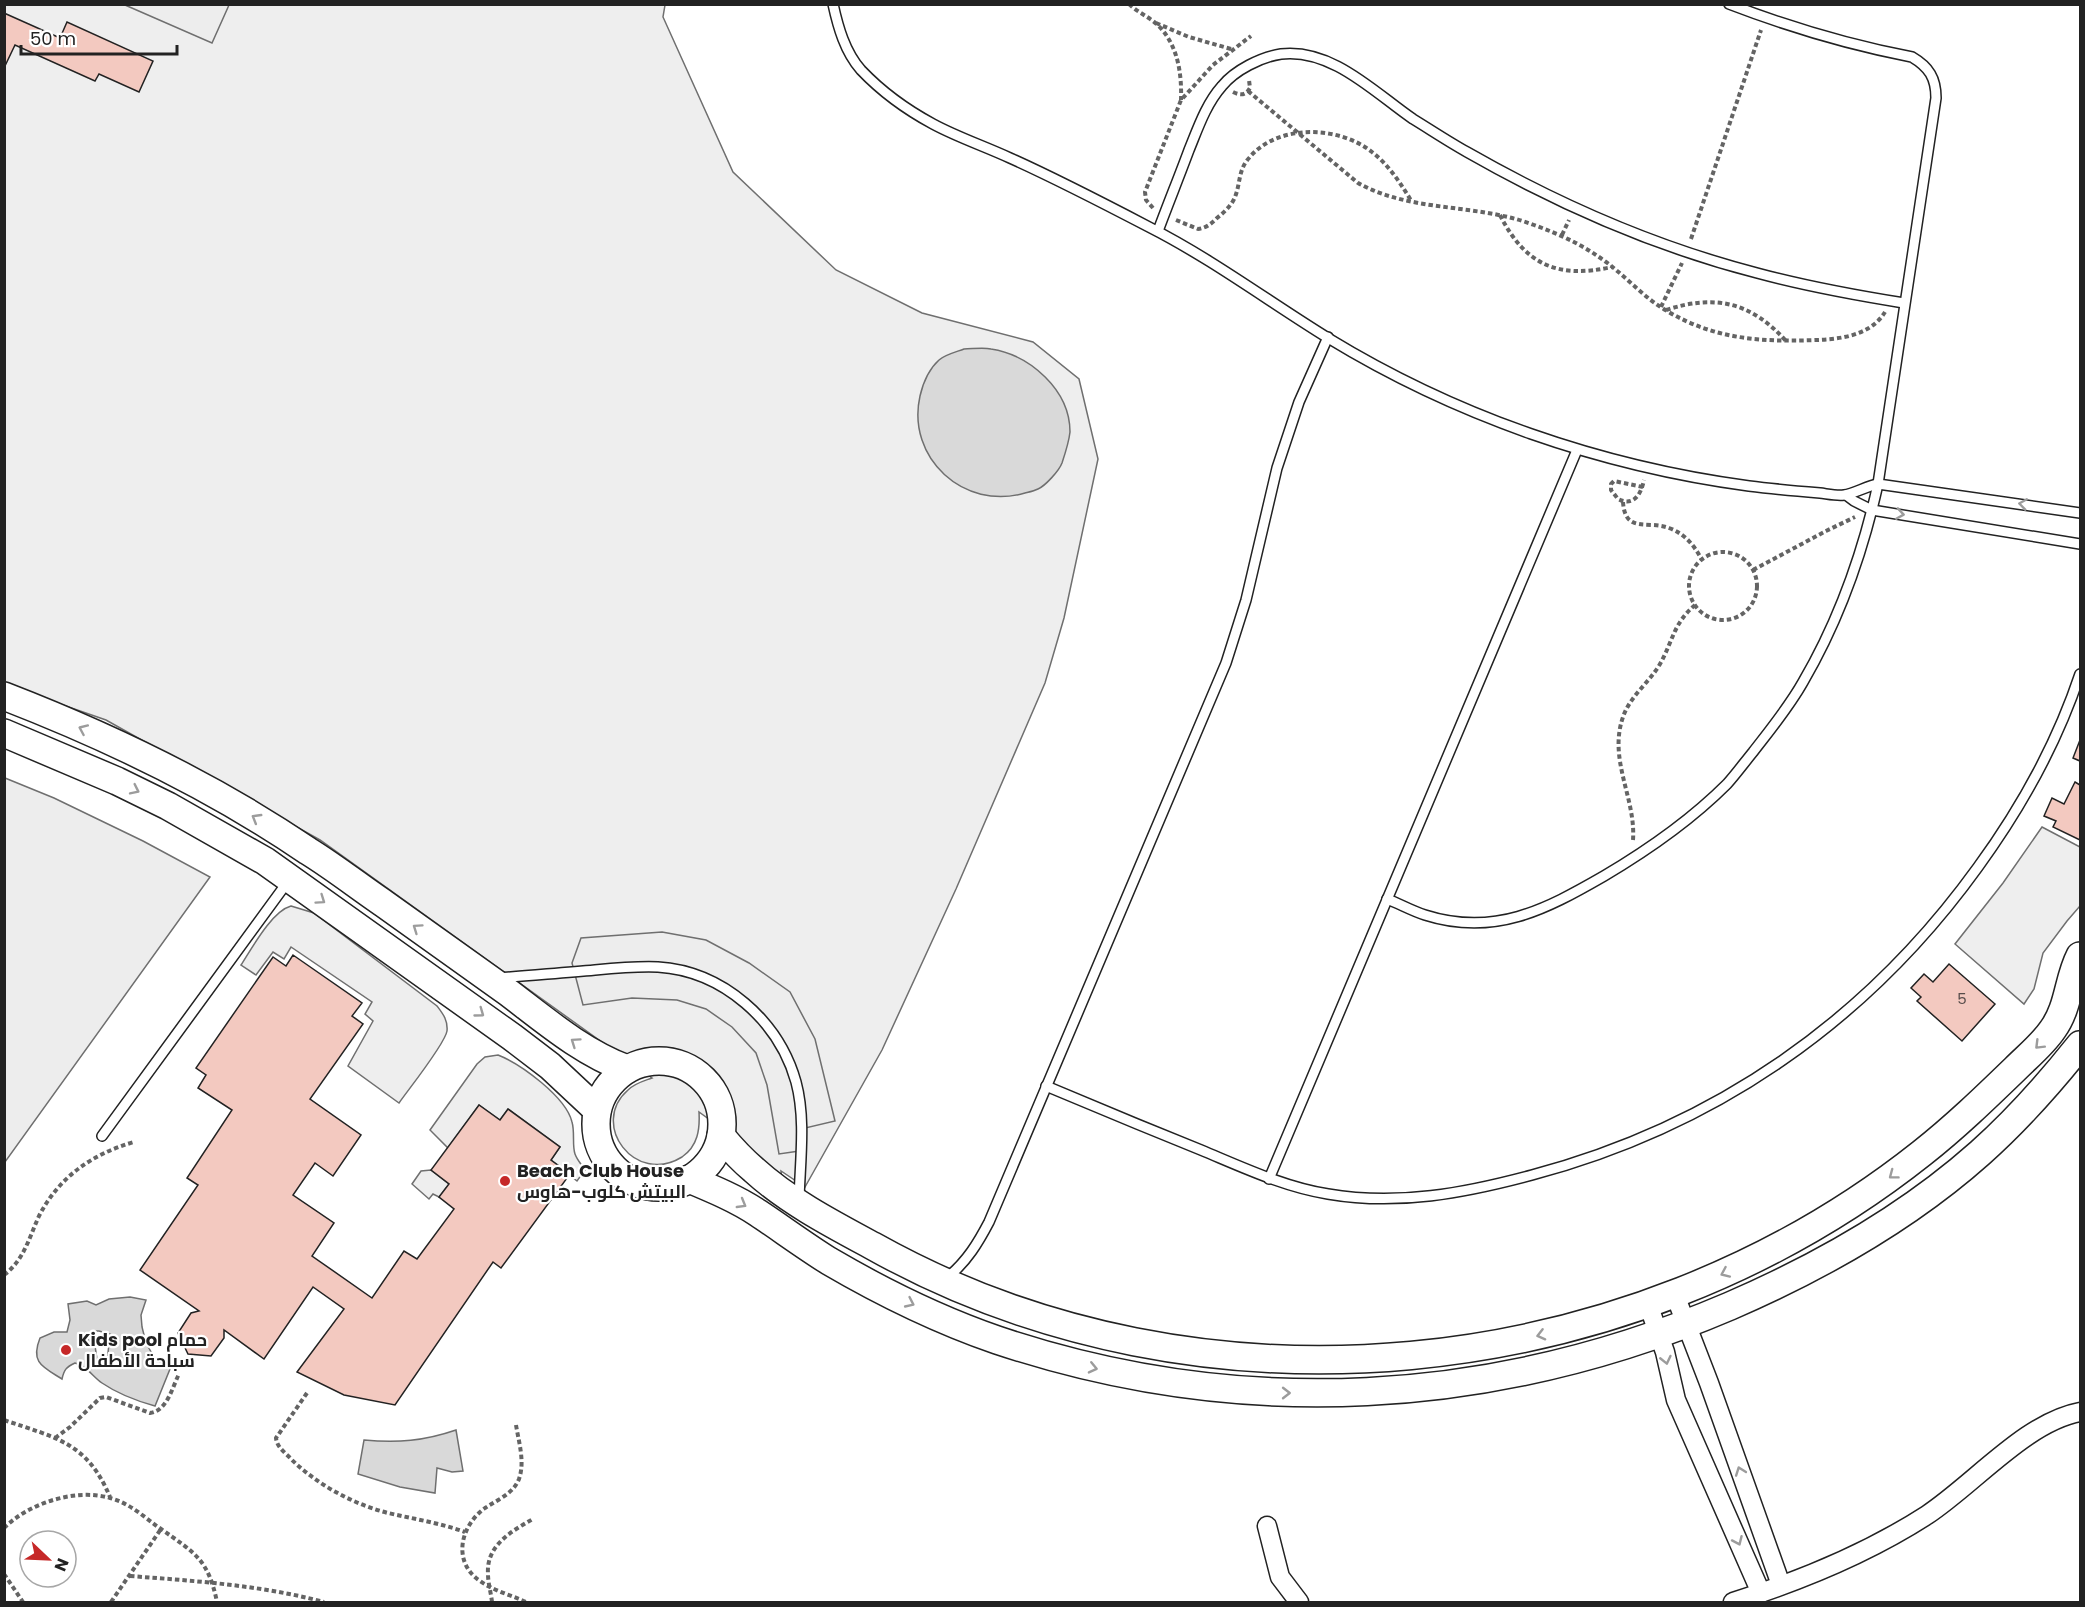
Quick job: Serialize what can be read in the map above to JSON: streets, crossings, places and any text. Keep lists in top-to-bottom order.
{
  "places": ["Beach Club House البيتش كلوب-هاوس", "Kids pool حمام سباحة الأطفال"],
  "house_numbers": ["5"],
  "scale_bar": "50 m",
  "north": "bottom right"
}
